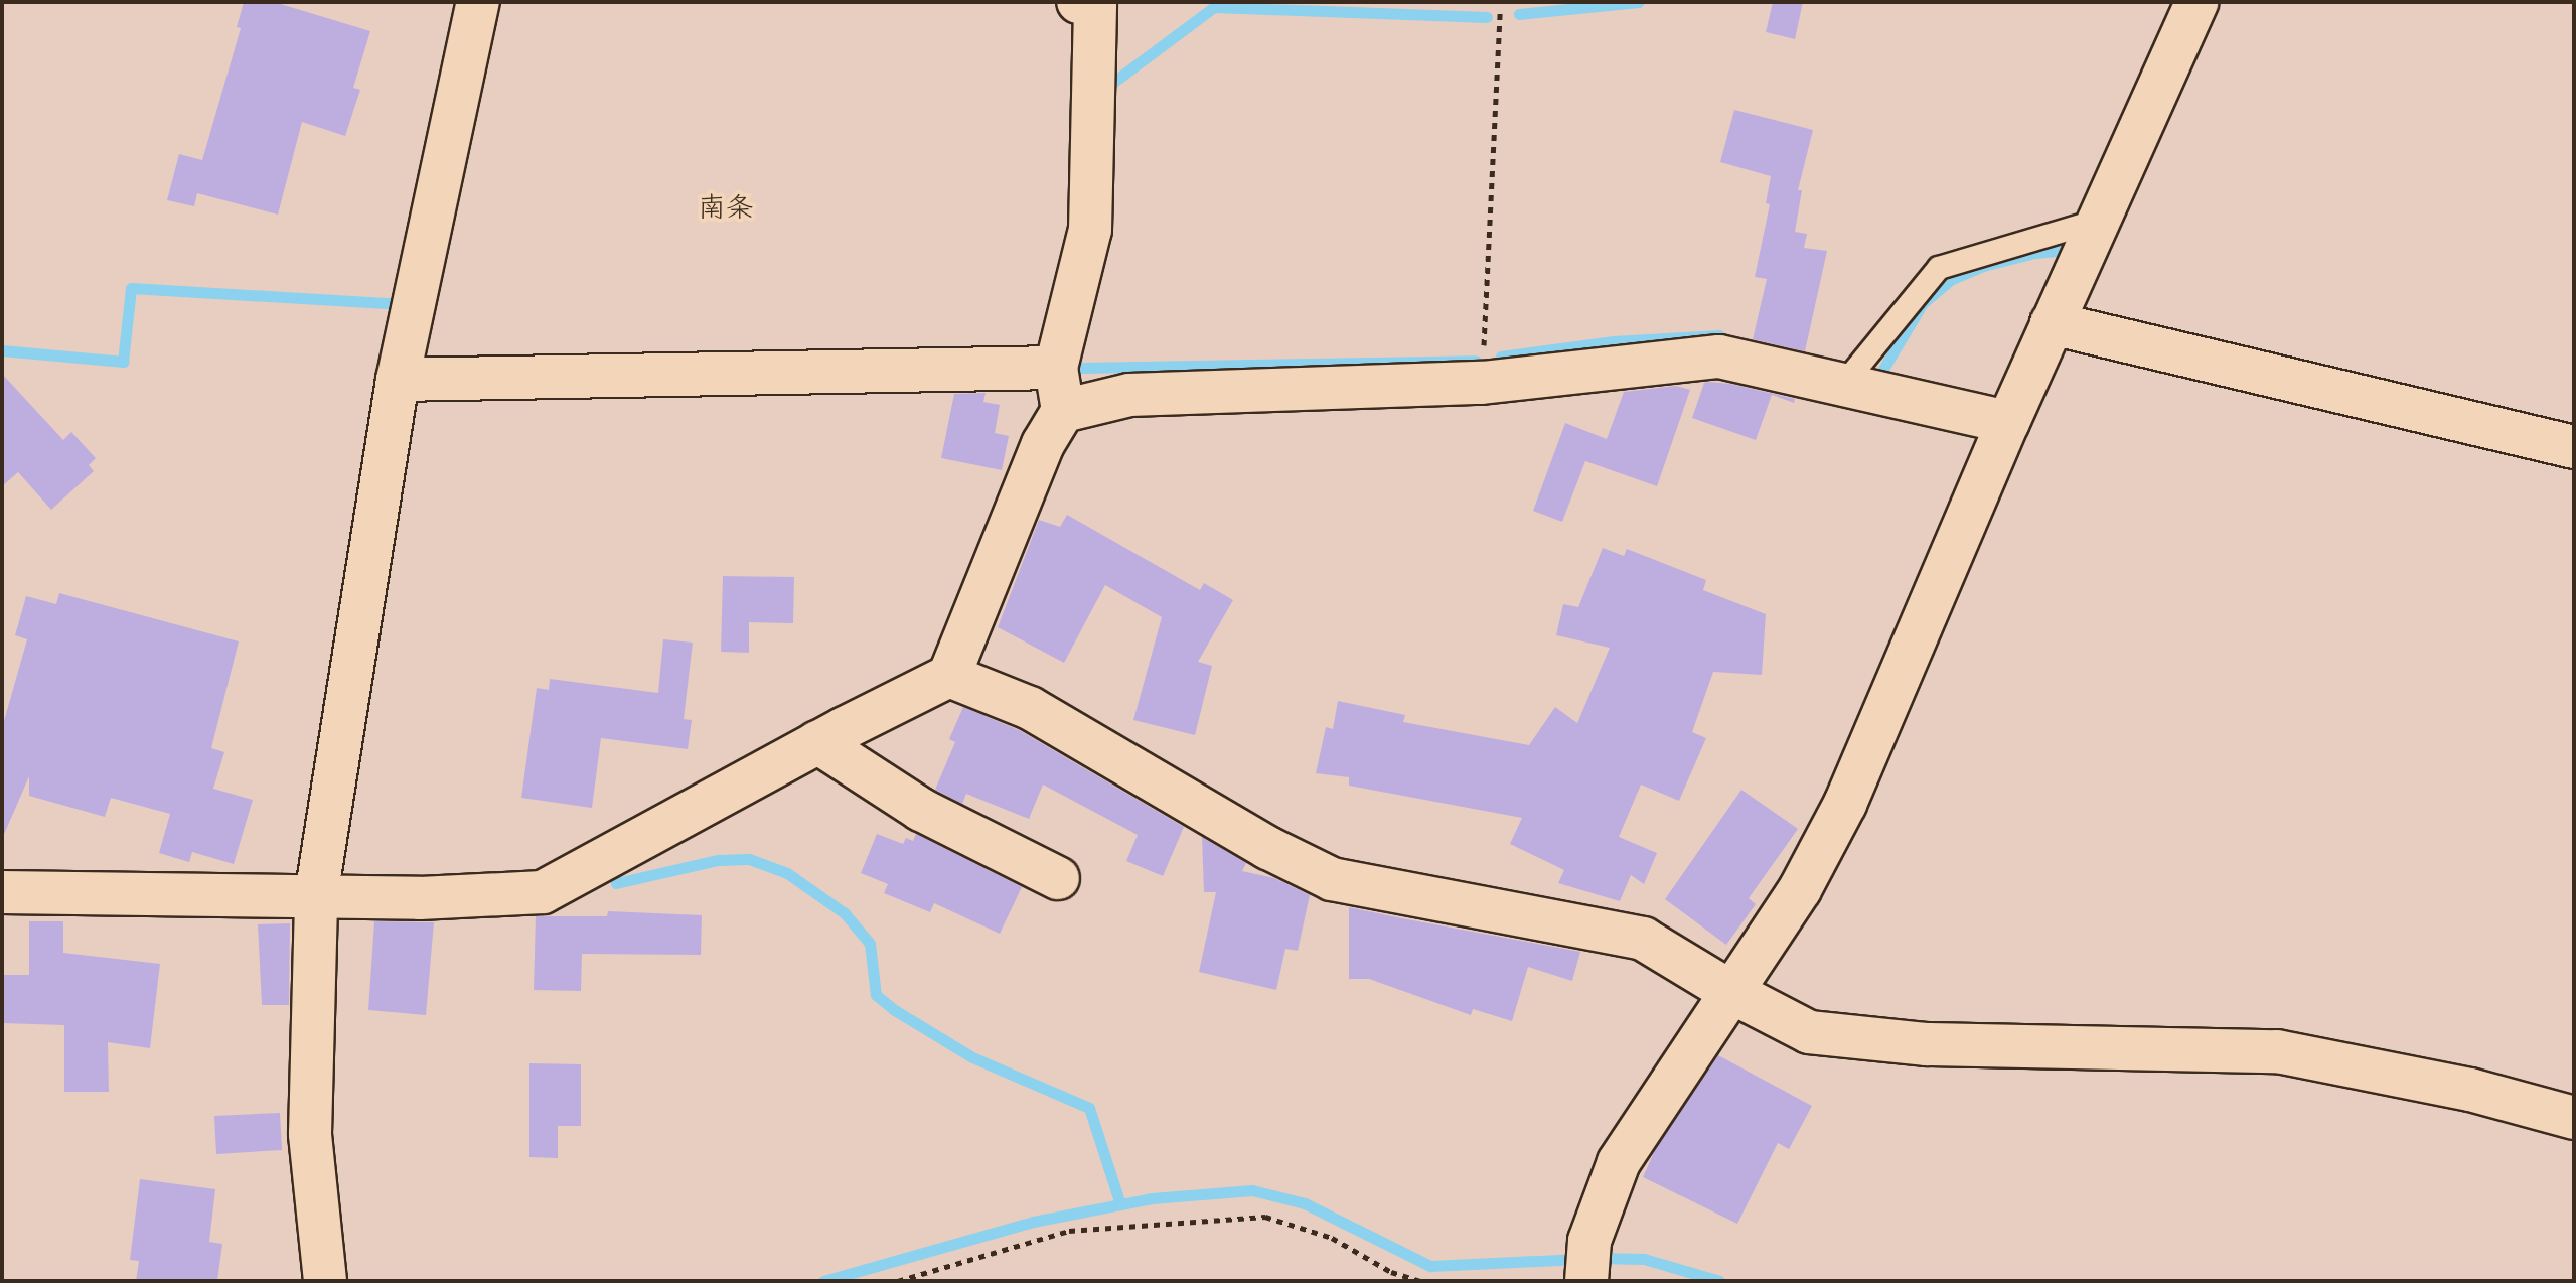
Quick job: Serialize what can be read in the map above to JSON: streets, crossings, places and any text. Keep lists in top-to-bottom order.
{
  "districts": ["南条"]
}
